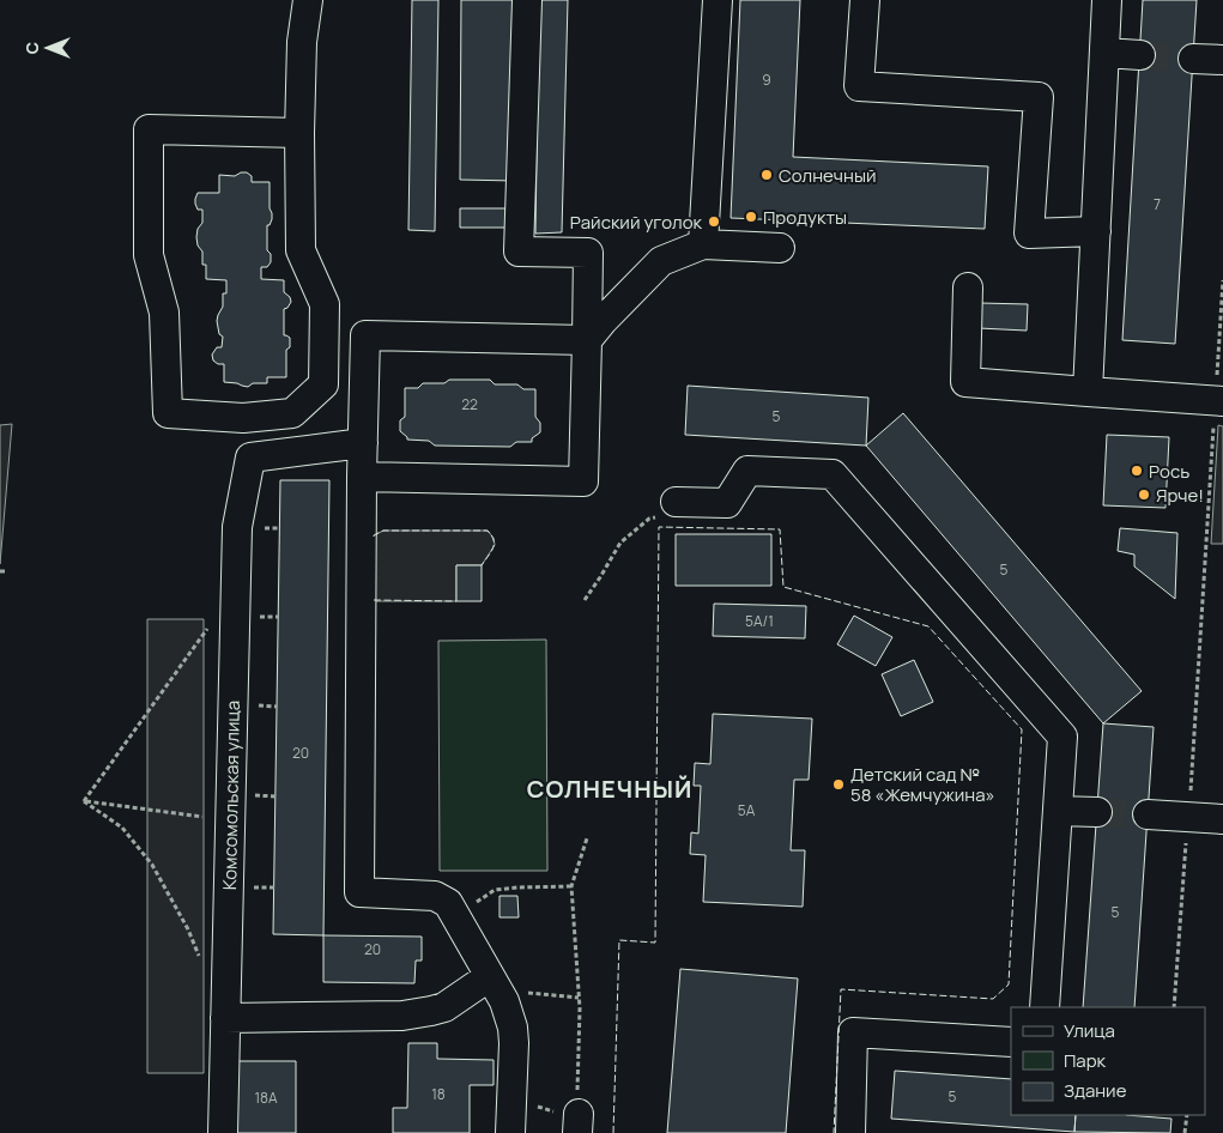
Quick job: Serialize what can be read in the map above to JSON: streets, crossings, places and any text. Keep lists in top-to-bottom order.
{
  "streets": {
    "street": ["Комсомольская улица"]
  },
  "districts": ["СОЛНЕЧНЫЙ"],
  "places": [
    "Солнечный",
    "Продукты",
    "Райский уголок",
    "Рось",
    "Ярче!",
    "Детский сад № 58 «Жемчужина»"
  ],
  "house_numbers": [
    "9",
    "7",
    "22",
    "5",
    "5",
    "5А/1",
    "20",
    "5А",
    "5",
    "20",
    "18",
    "5",
    "18А"
  ],
  "legend": ["Улица", "Парк", "Здание"],
  "north": "left"
}
